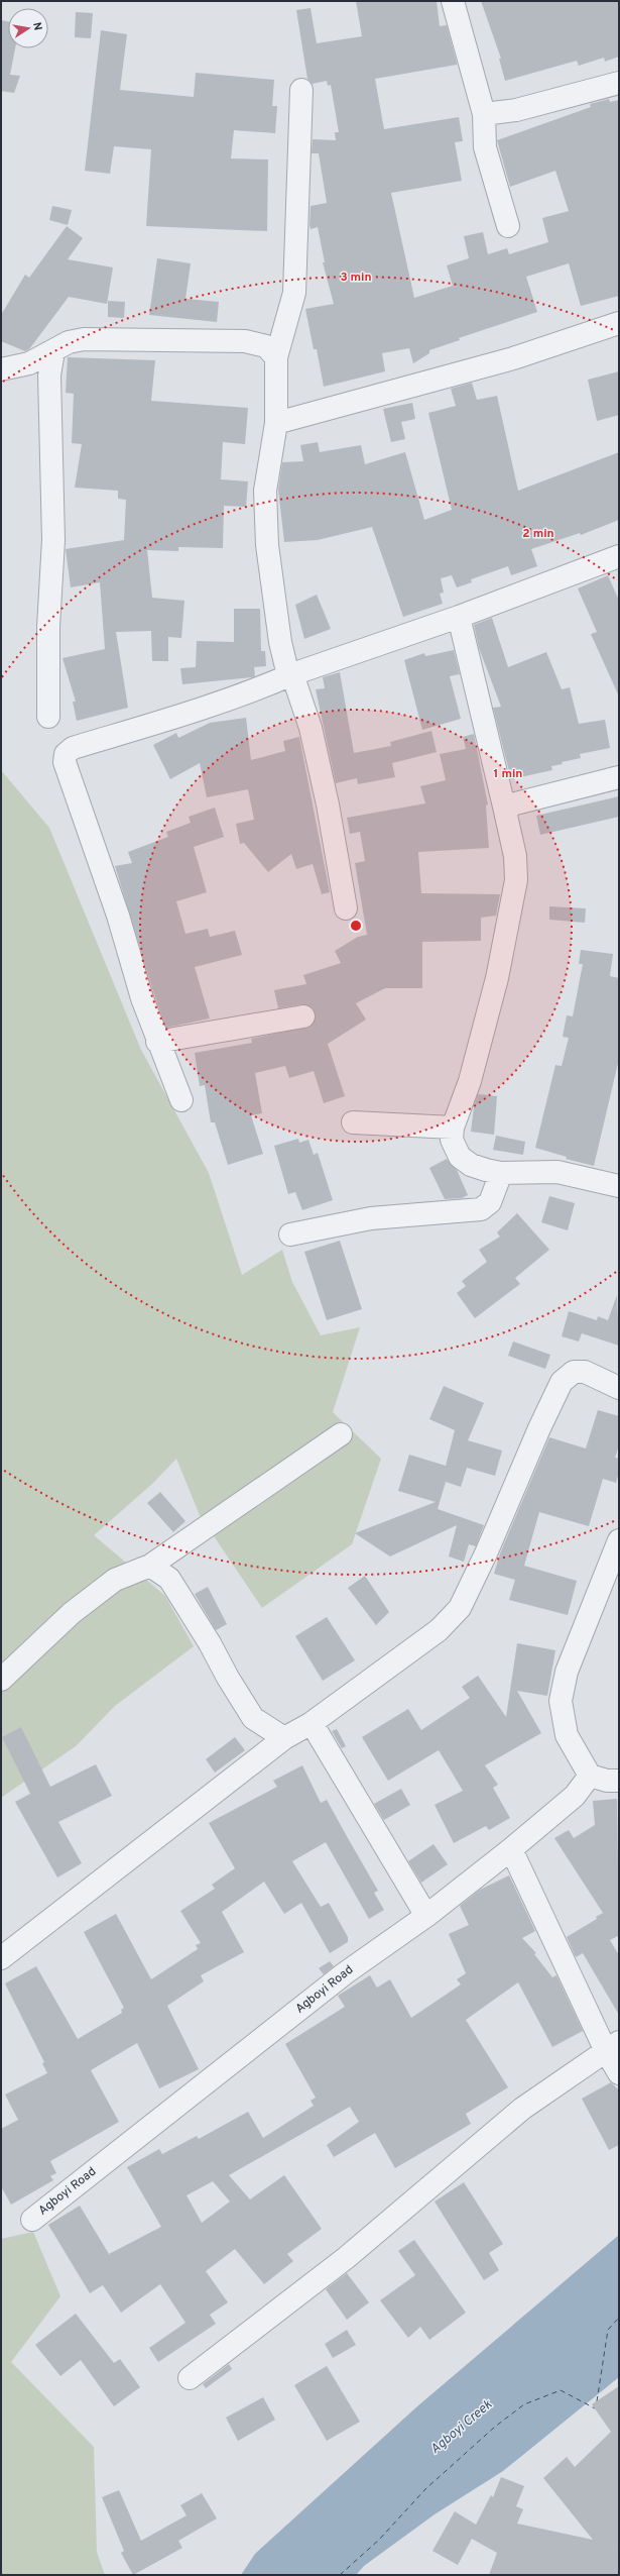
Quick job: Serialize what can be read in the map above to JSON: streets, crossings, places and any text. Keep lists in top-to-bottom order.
{
  "streets": {
    "street": ["Agboyi Road"]
  },
  "water": ["Agboyi Creek"],
  "north": "right",
  "rings": ["3 min", "2 min", "1 min"]
}
